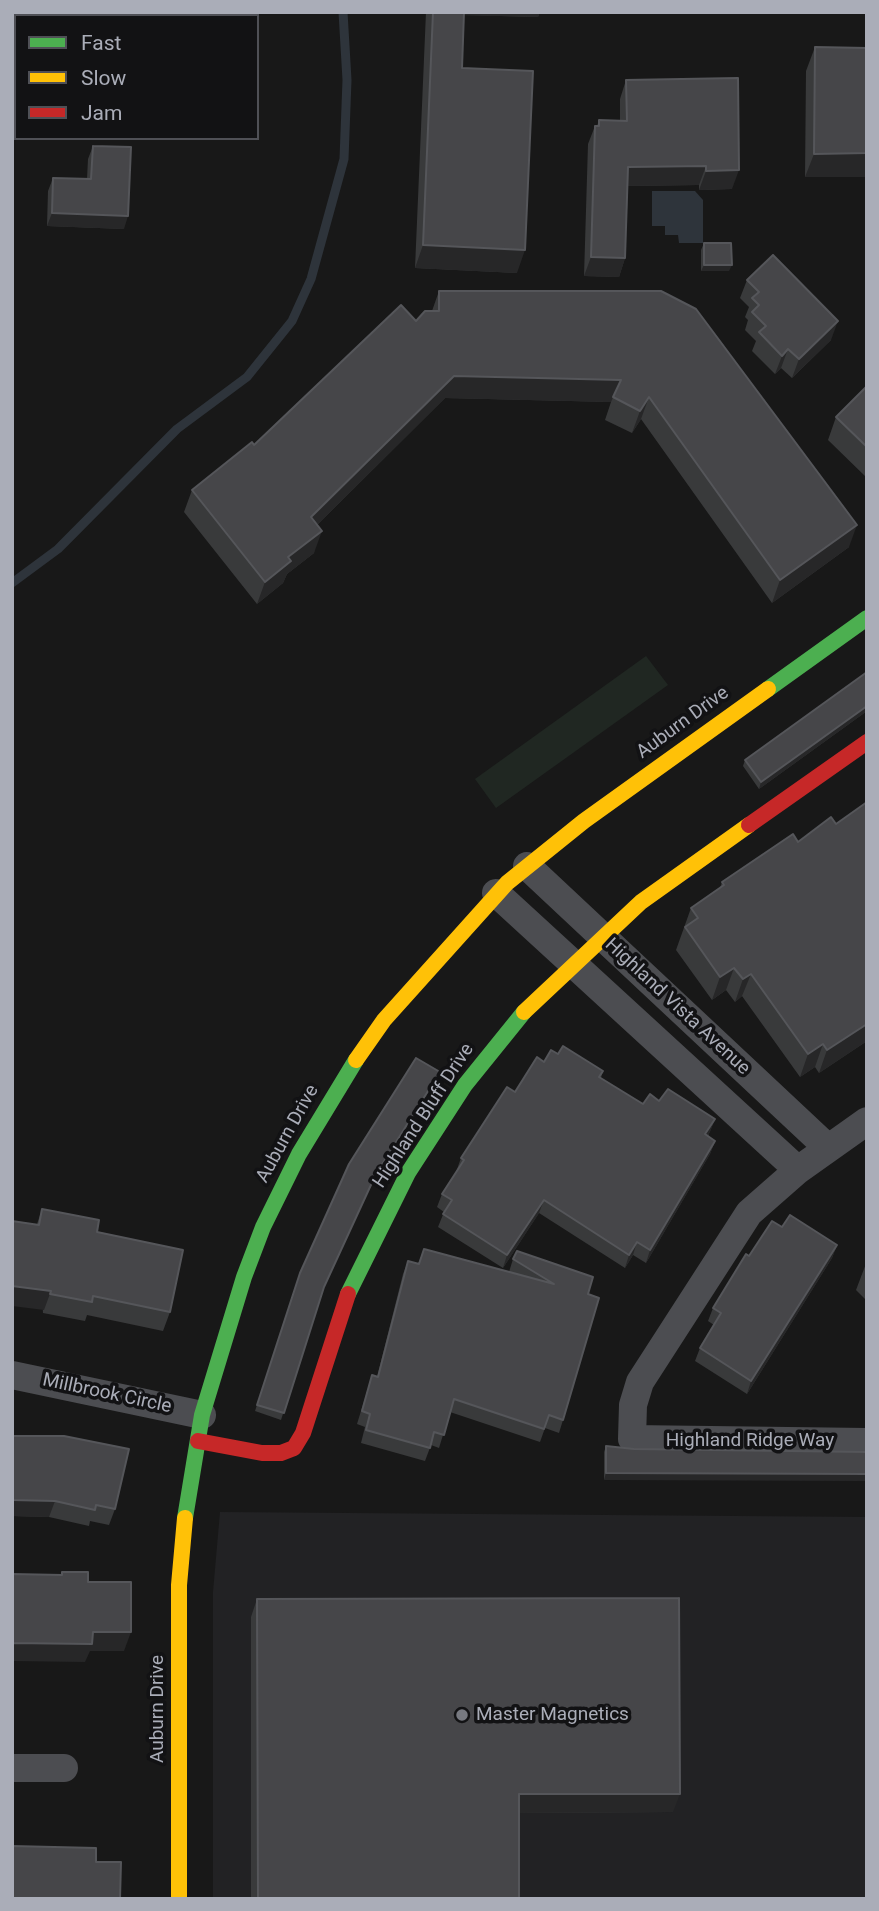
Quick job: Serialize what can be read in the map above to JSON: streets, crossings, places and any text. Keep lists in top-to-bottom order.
{
  "streets": {
    "street": [
      "Auburn Drive",
      "Highland Vista Avenue",
      "Highland Bluff Drive",
      "Millbrook Circle",
      "Highland Ridge Way"
    ]
  },
  "crossings": [
    ["Auburn Drive", "Highland Vista Avenue"],
    ["Auburn Drive", "Highland Bluff Drive"],
    ["Auburn Drive", "Millbrook Circle"],
    ["Highland Vista Avenue", "Highland Bluff Drive"],
    ["Highland Vista Avenue", "Highland Ridge Way"],
    ["Highland Bluff Drive", "Millbrook Circle"]
  ],
  "places": ["Master Magnetics"],
  "legend": ["Fast", "Slow", "Jam"]
}
